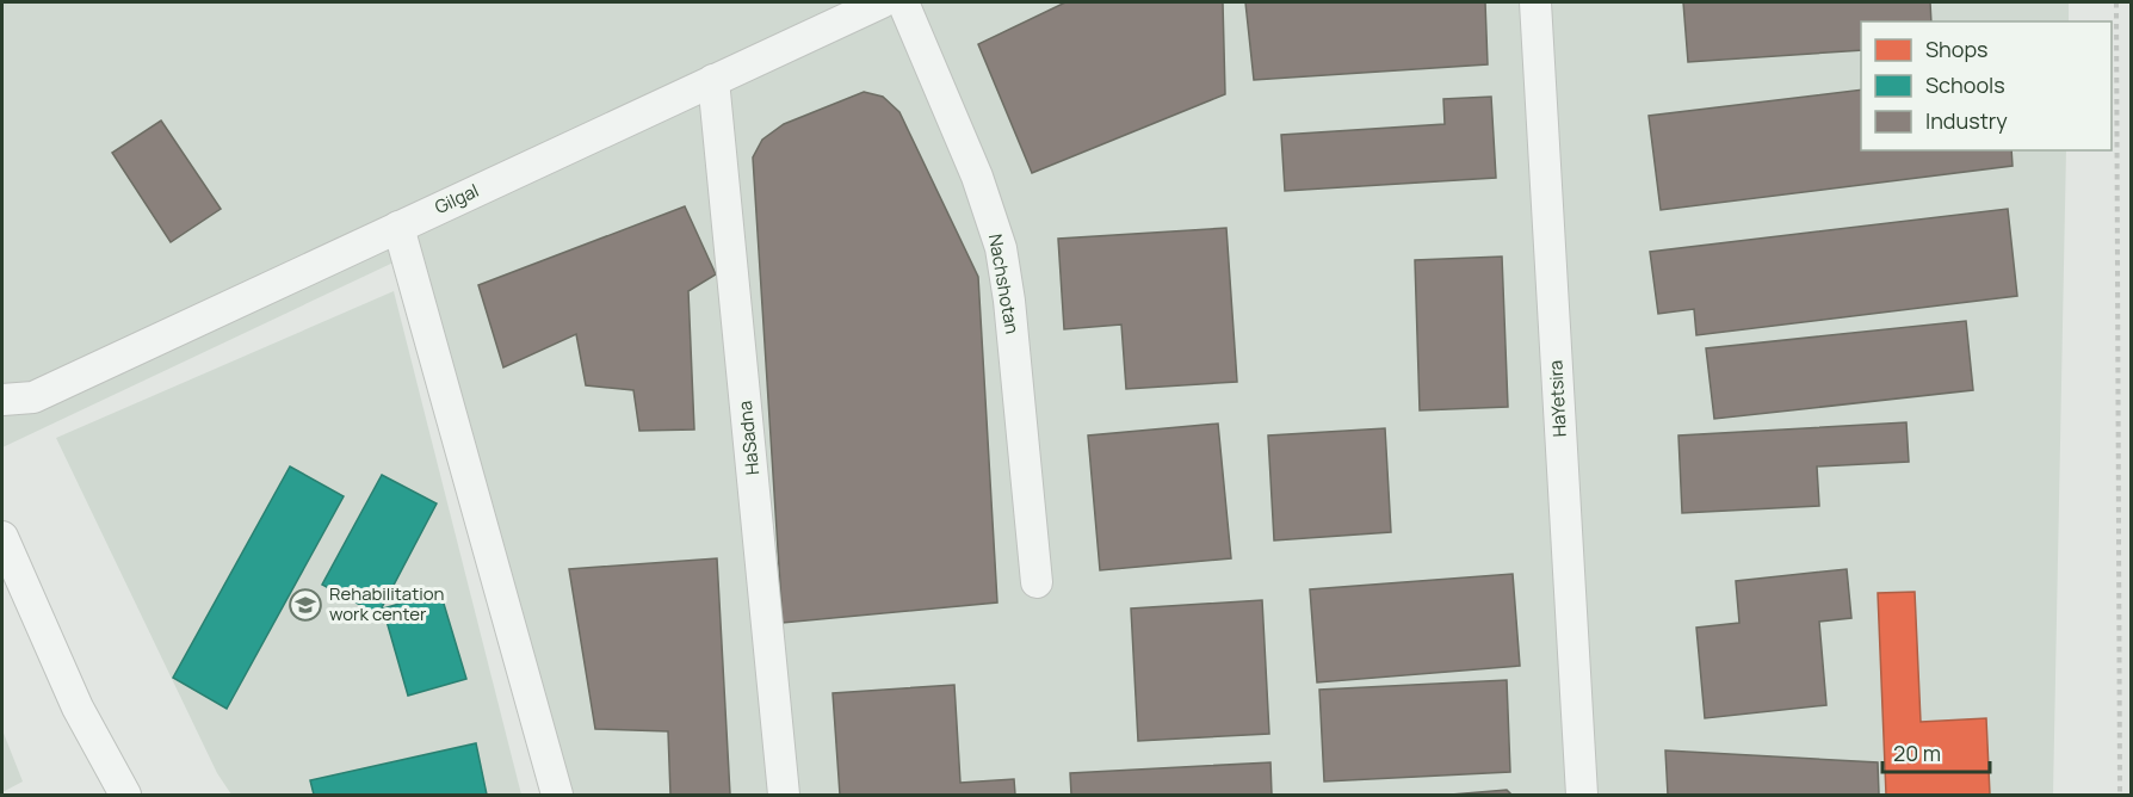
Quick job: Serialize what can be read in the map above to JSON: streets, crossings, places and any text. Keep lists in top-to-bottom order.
{
  "streets": {
    "street": [
      "Gilgal",
      "Nachshotan",
      "HaYetsira",
      "HaSadna"
    ]
  },
  "crossings": [
    ["Gilgal", "HaSadna"]
  ],
  "places": {
    "school or university": ["Rehabilitation work center"]
  },
  "legend": ["Shops", "Schools", "Industry"],
  "scale_bar": "20 m"
}
